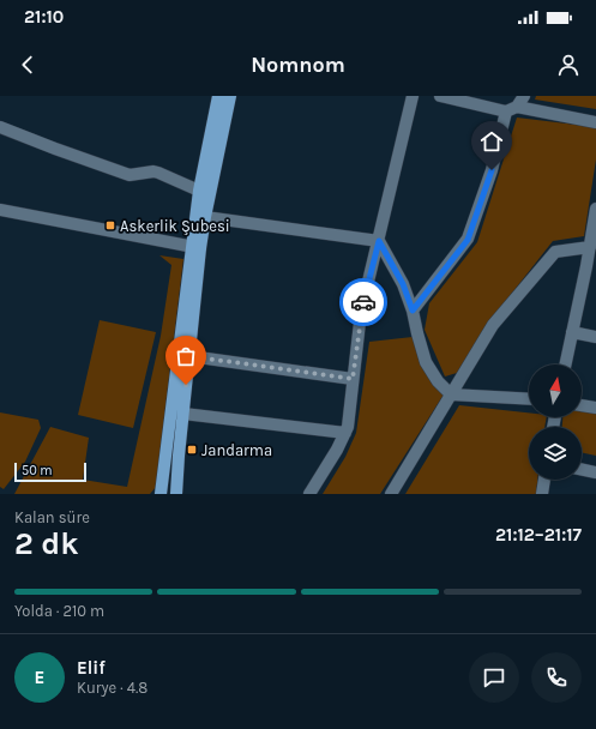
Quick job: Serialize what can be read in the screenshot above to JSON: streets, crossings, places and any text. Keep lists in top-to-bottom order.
{
  "places": {
    "transit": ["Askerlik Şubesi", "Jandarma"]
  },
  "scale_bar": "50 m",
  "north": "top",
  "page": {
    "status": "21:10",
    "header": "Nomnom",
    "scale": "50 m",
    "heading": ["2 dk", "Kalan süre", "21:12–21:17"],
    "panel": ["Elif", "Kurye · 4.8"],
    "bar": "Yolda · 210 m",
    "round": "E"
  }
}
